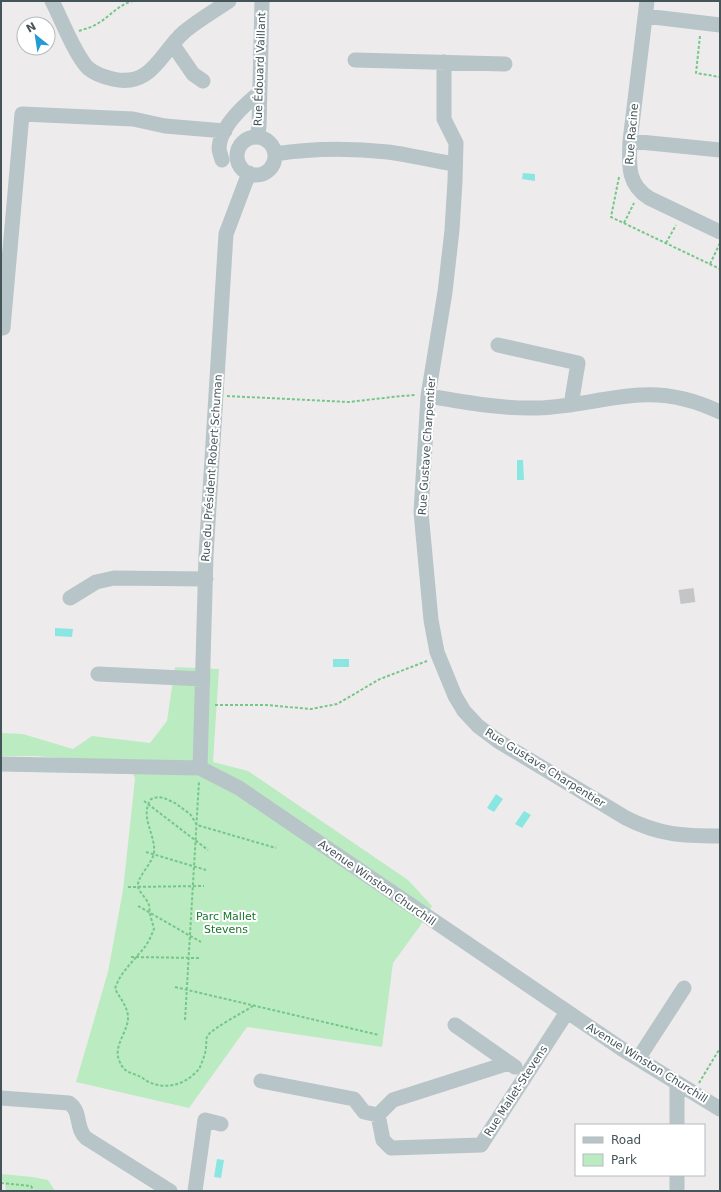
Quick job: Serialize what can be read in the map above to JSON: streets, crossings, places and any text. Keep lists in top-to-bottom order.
{
  "streets": {
    "street": [
      "Rue Édouard Vaillant",
      "Rue Racine",
      "Rue Gustave Charpentier",
      "Rue du Président Robert Schuman",
      "Avenue Winston Churchill",
      "Rue Mallet-Stevens"
    ]
  },
  "crossings": [
    ["Rue Édouard Vaillant", "Rue du Président Robert Schuman"],
    ["Rue du Président Robert Schuman", "Avenue Winston Churchill"],
    ["Avenue Winston Churchill", "Rue Mallet-Stevens"]
  ],
  "parks": ["Parc Mallet Stevens"],
  "legend": ["Road", "Park"],
  "north": "top left"
}
